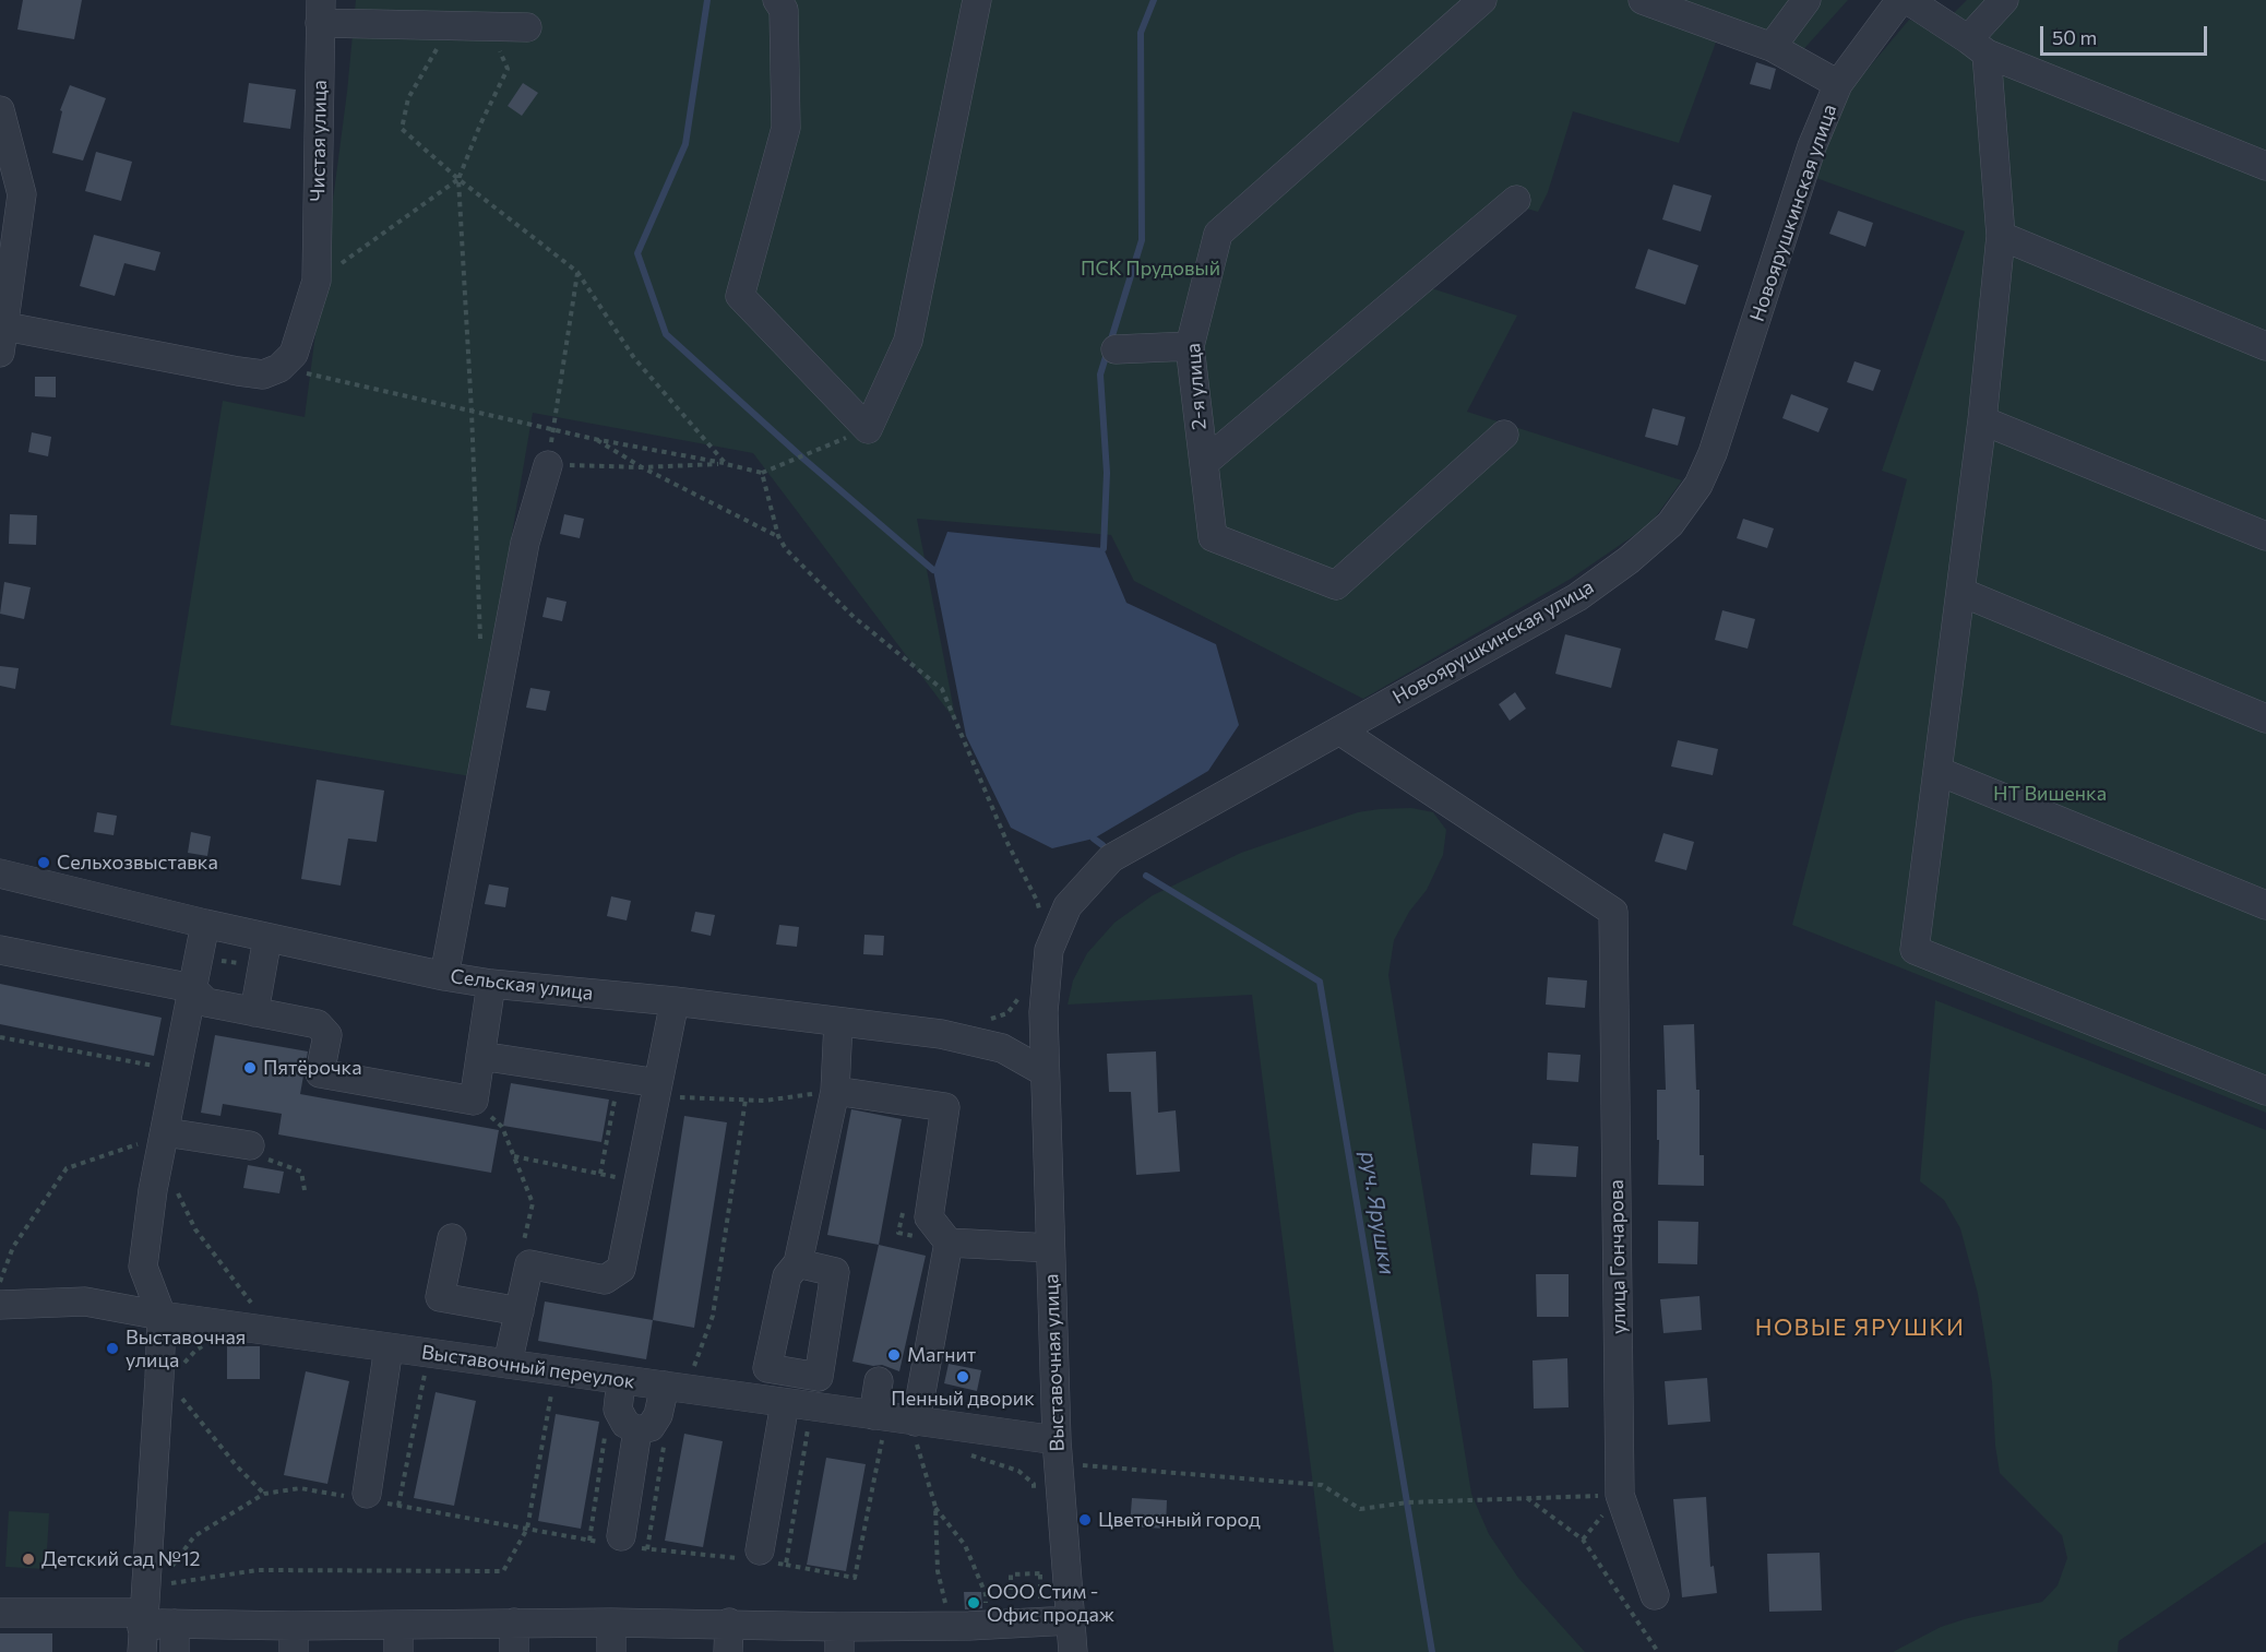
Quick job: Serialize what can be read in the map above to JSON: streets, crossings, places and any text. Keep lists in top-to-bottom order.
{
  "streets": {
    "street": [
      "Чистая улица",
      "Новоярушкинская улица",
      "2-я улица",
      "Сельская улица",
      "улица Гончарова",
      "Выставочная улица",
      "Выставочный переулок"
    ]
  },
  "crossings": [
    ["Новоярушкинская улица", "Сельская улица"],
    ["Новоярушкинская улица", "улица Гончарова"],
    ["Новоярушкинская улица", "Выставочная улица"],
    ["Сельская улица", "Выставочная улица"],
    ["Выставочная улица", "Выставочный переулок"]
  ],
  "districts": ["НОВЫЕ ЯРУШКИ"],
  "water": ["руч. Ярушки"],
  "parks": ["ПСК Прудовый", "НТ Вишенка"],
  "places": [
    "Сельхозвыставка",
    "Пятёрочка",
    "Выставочная улица",
    "Магнит",
    "Пенный дворик",
    "Цветочный город",
    "Детский сад №12",
    "ООО Стим - Офис продаж"
  ],
  "scale_bar": "50 m"
}
